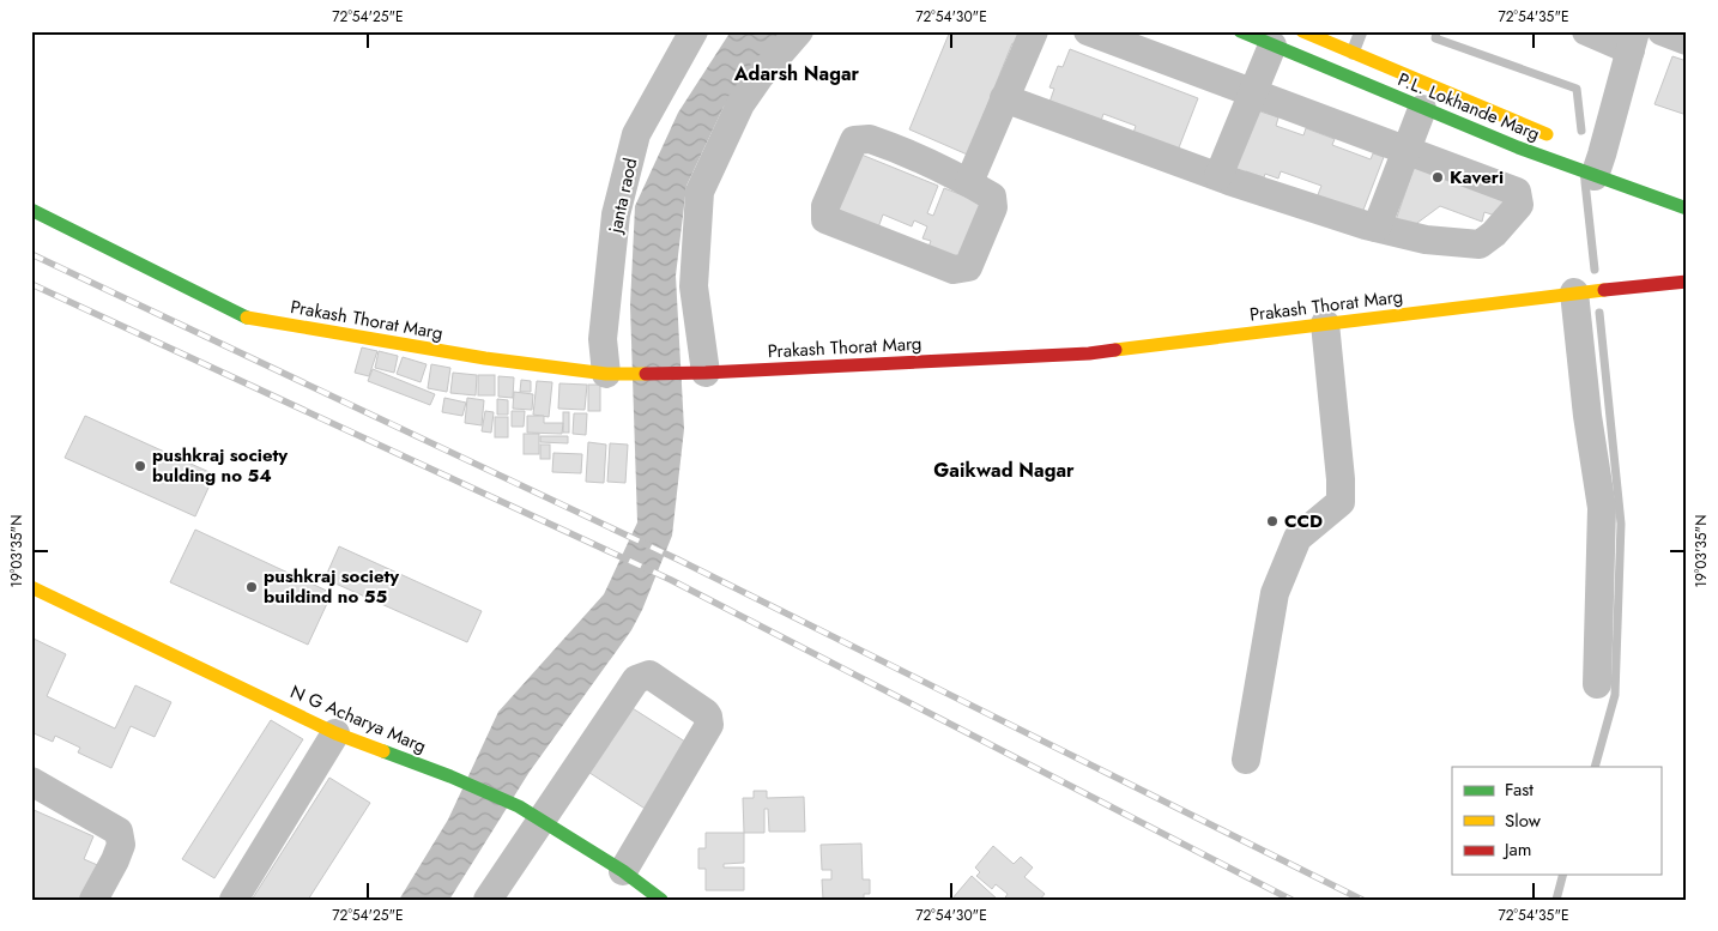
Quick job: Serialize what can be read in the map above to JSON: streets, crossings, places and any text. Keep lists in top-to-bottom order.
{
  "streets": {
    "street": [
      "P.L. Lokhande Marg",
      "janta raod",
      "Prakash Thorat Marg",
      "N G Acharya Marg"
    ]
  },
  "crossings": [
    ["janta raod", "Prakash Thorat Marg"]
  ],
  "districts": ["Adarsh Nagar", "Gaikwad Nagar"],
  "places": [
    "Kaveri",
    "pushkraj society bulding no 54",
    "CCD",
    "pushkraj society buildind no 55"
  ],
  "legend": ["Fast", "Slow", "Jam"],
  "coordinates": [
    "72°54'25\"E",
    "72°54'30\"E",
    "72°54'35\"E",
    "19°03'35\"N"
  ]
}
